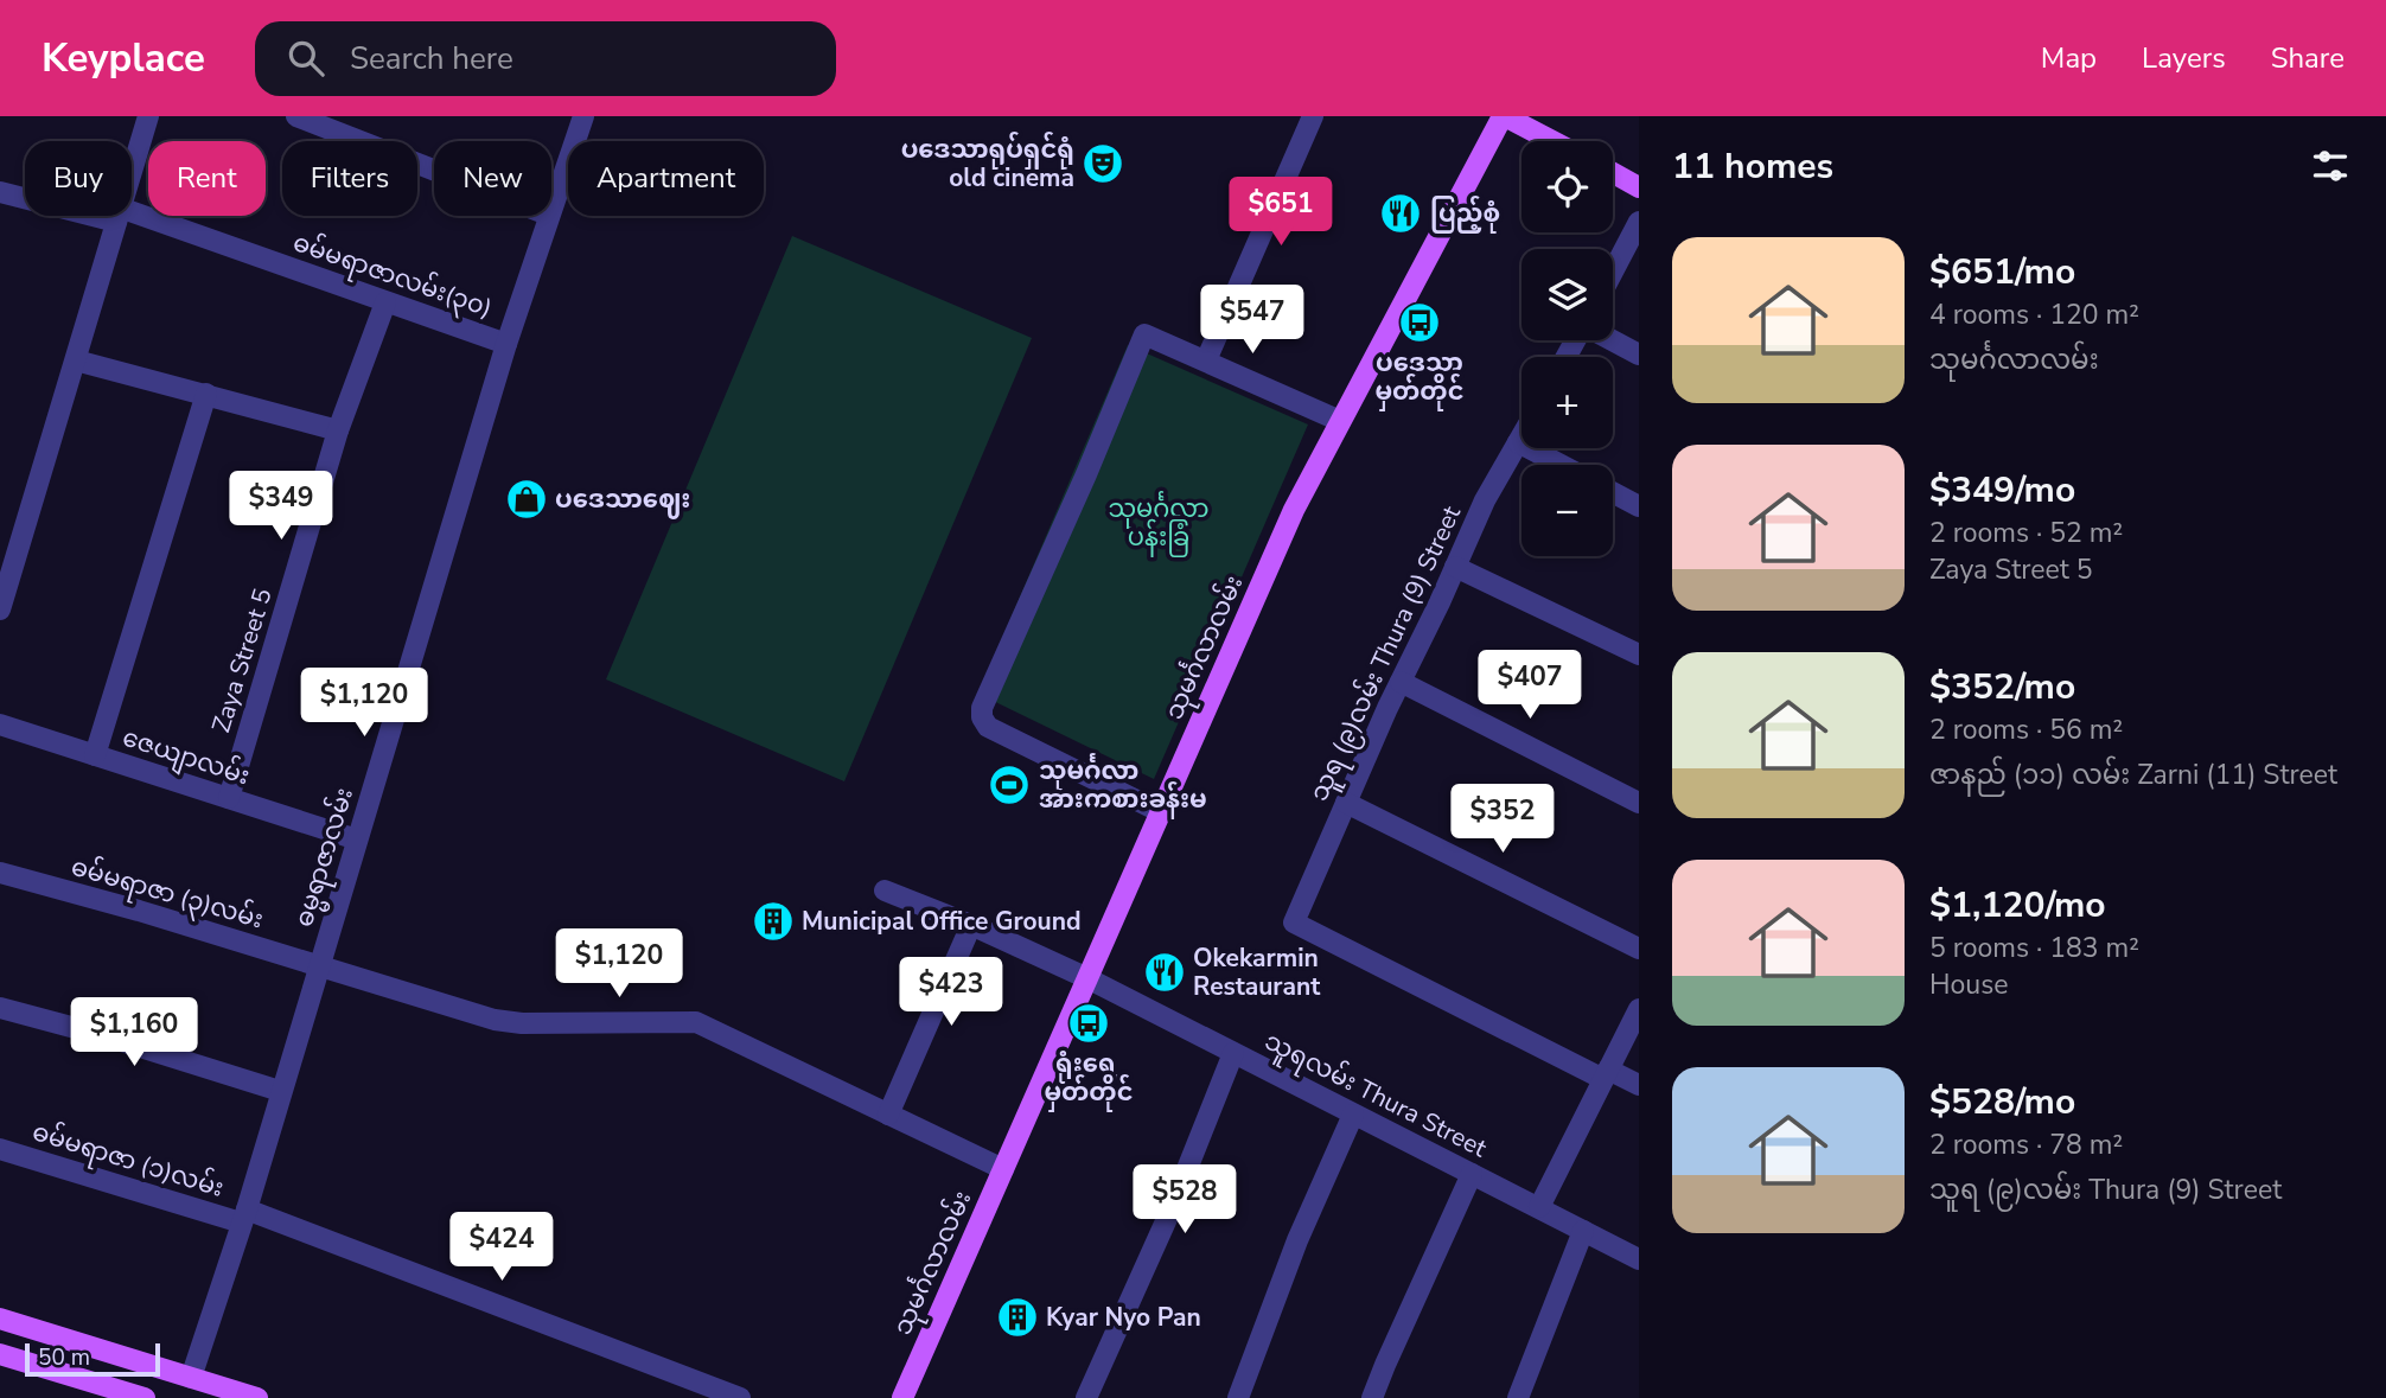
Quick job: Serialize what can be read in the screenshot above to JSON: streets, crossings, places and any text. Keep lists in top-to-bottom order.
{
  "streets": {
    "main road": ["သုမင်္ဂလာလမ်း"],
    "street": [
      "ဓမ်မရာဇာလမ်း(၃၀)",
      "သူရ (၉)လမ်း Thura (9) Street",
      "Zaya Street 5",
      "ဇေယျာလမ်း",
      "ဓမ္မရာဇာလမ်း",
      "ဓမ်မရာဇာ (၃)လမ်း",
      "သူရလမ်း Thura Street",
      "ဓမ်မရာဇာ (၁)လမ်း"
    ]
  },
  "crossings": [
    ["ဓမ်မရာဇာလမ်း(၃၀)", "Zaya Street 5"],
    ["ဓမ်မရာဇာလမ်း(၃၀)", "ဓမ္မရာဇာလမ်း"],
    ["သုမင်္ဂလာလမ်း", "ဓမ်မရာဇာ (၃)လမ်း"],
    ["သုမင်္ဂလာလမ်း", "သူရလမ်း Thura Street"],
    ["Zaya Street 5", "ဇေယျာလမ်း"],
    ["ဇေယျာလမ်း", "ဓမ္မရာဇာလမ်း"],
    ["ဓမ္မရာဇာလမ်း", "ဓမ်မရာဇာ (၃)လမ်း"],
    ["ဓမ္မရာဇာလမ်း", "ဓမ်မရာဇာ (၁)လမ်း"]
  ],
  "parks": ["သုမင်္ဂလာ ပန်းခြံ"],
  "places": {
    "theatre": ["ပဒေသာရုပ်ရှင်ရုံ old cinema"],
    "restaurant": ["ပြည့်စုံ", "Okekarmin Restaurant"],
    "bus stop": ["ပဒေသာ မှတ်တိုင်", "ရုံးရှေ့ မှတ်တိုင်"],
    "shop": ["ပဒေသာဈေး"],
    "sports": ["သုမင်္ဂလာ အားကစားခန်းမ"],
    "building": ["Municipal Office Ground", "Kyar Nyo Pan"]
  },
  "scale_bar": "50 m",
  "page": {
    "header": "Keyplace",
    "search": "Search here",
    "nav": ["Map", "Layers", "Share"],
    "heading": "11 homes",
    "map_buttons": ["+", "−"],
    "chip": [
      "Buy",
      "Rent",
      "Filters",
      "New",
      "Apartment"
    ],
    "price": [
      "$651",
      "$547",
      "$349",
      "$407",
      "$1,120",
      "$352",
      "$1,120",
      "$423",
      "$1,160",
      "$528",
      "$424"
    ],
    "list": [
      {
        "name": "$651/mo",
        "note": "4 rooms · 120 m² · သုမင်္ဂလာလမ်း"
      },
      {
        "name": "$349/mo",
        "note": "2 rooms · 52 m² · Zaya Street 5"
      },
      {
        "name": "$352/mo",
        "note": "2 rooms · 56 m² · ဇာနည် (၁၁) လမ်း Zarni (11) Street"
      },
      {
        "name": "$1,120/mo",
        "note": "5 rooms · 183 m² · House"
      },
      {
        "name": "$528/mo",
        "note": "2 rooms · 78 m² · သူရ (၉)လမ်း Thura (9) Street"
      }
    ],
    "scale": "50 m"
  }
}
